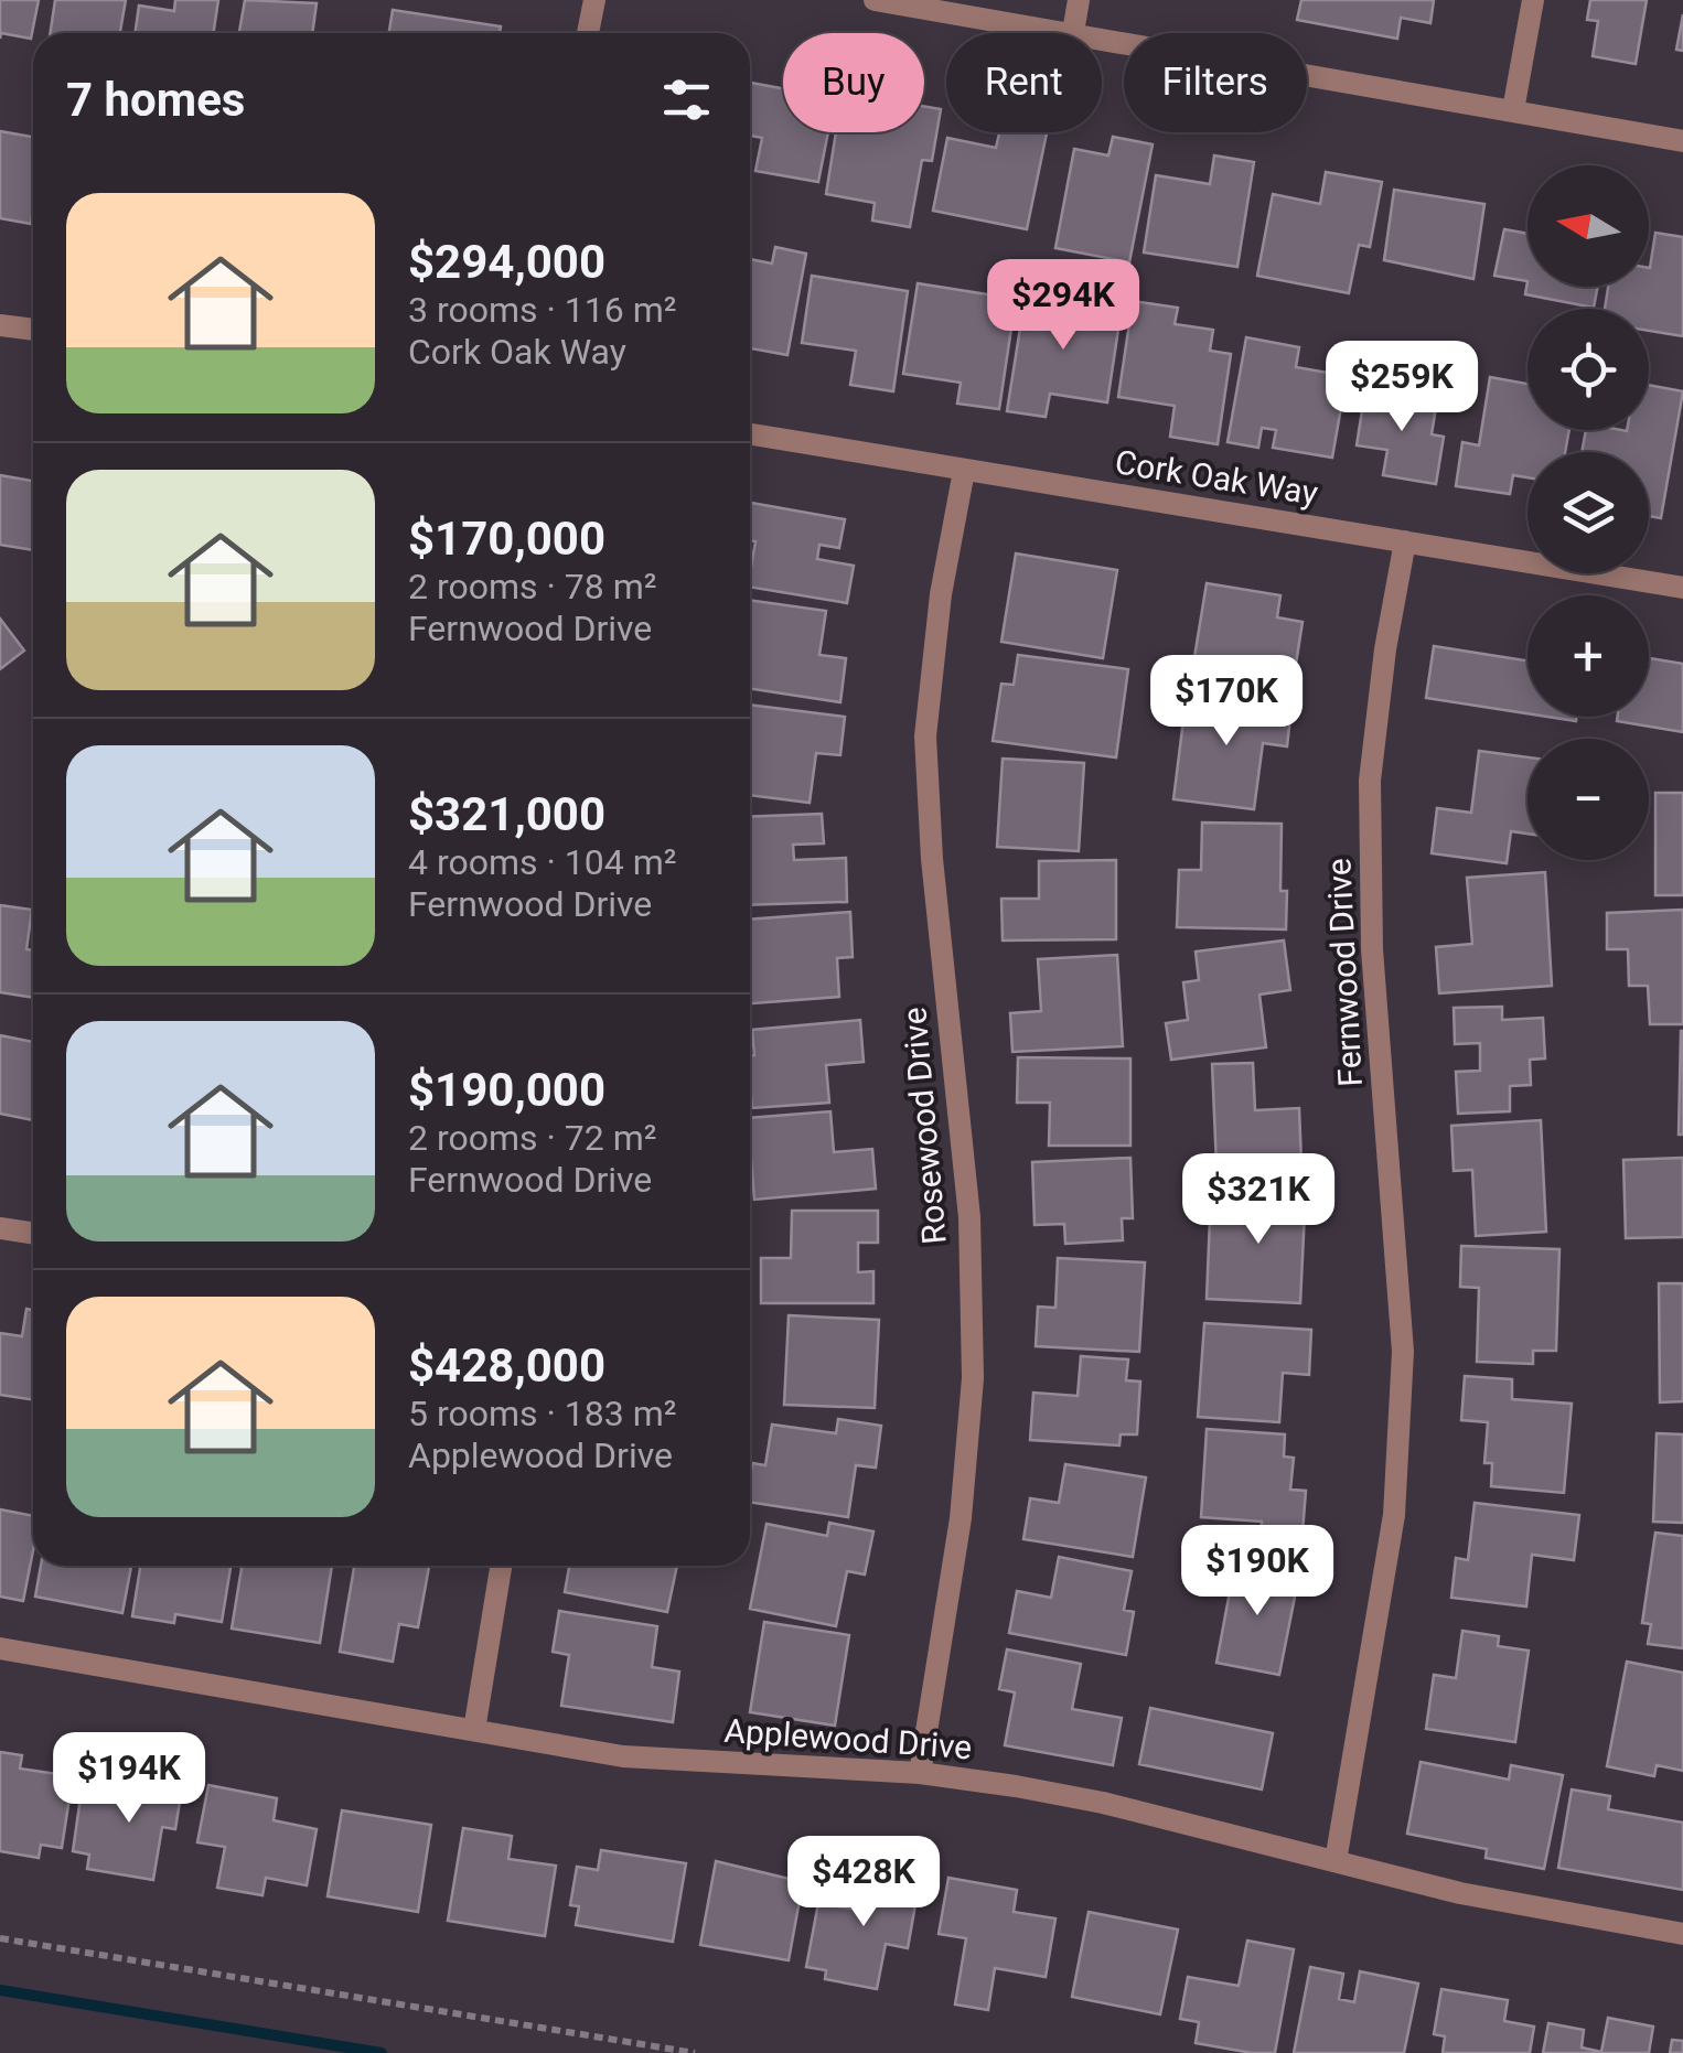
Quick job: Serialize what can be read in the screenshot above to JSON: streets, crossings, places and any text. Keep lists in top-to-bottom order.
{
  "streets": {
    "street": [
      "Cork Oak Way",
      "Fernwood Drive",
      "Rosewood Drive",
      "Applewood Drive"
    ]
  },
  "crossings": [
    ["Cork Oak Way", "Fernwood Drive"],
    ["Cork Oak Way", "Rosewood Drive"],
    ["Fernwood Drive", "Applewood Drive"],
    ["Rosewood Drive", "Applewood Drive"]
  ],
  "north": "left",
  "page": {
    "chip": ["Buy", "Rent", "Filters"],
    "heading": "7 homes",
    "map_buttons": ["+", "−"],
    "list": [
      {
        "name": "$294,000",
        "note": "3 rooms · 116 m² · Cork Oak Way"
      },
      {
        "name": "$170,000",
        "note": "2 rooms · 78 m² · Fernwood Drive"
      },
      {
        "name": "$321,000",
        "note": "4 rooms · 104 m² · Fernwood Drive"
      },
      {
        "name": "$190,000",
        "note": "2 rooms · 72 m² · Fernwood Drive"
      },
      {
        "name": "$428,000",
        "note": "5 rooms · 183 m² · Applewood Drive"
      }
    ],
    "price": [
      "$294K",
      "$259K",
      "$170K",
      "$321K",
      "$190K",
      "$194K",
      "$428K"
    ]
  }
}
